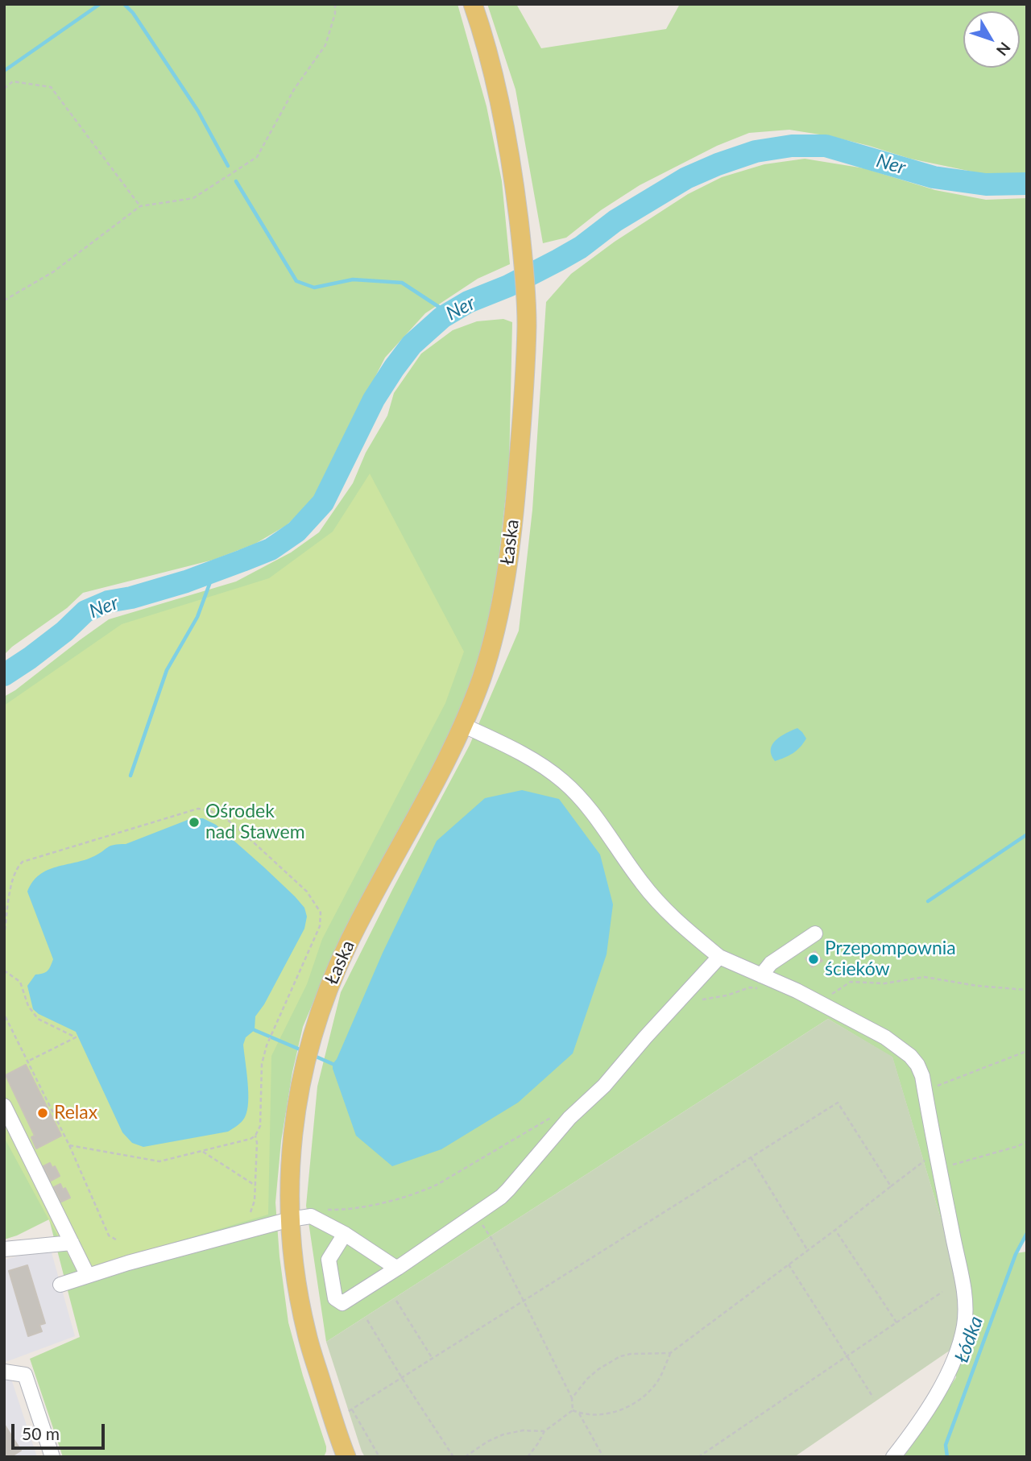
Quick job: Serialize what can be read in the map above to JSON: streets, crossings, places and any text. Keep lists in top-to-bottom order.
{
  "streets": {
    "main road": ["Łaska"]
  },
  "water": ["Ner", "Łódka"],
  "places": ["Ośrodek nad Stawem", "Przepompownia ścieków", "Relax"],
  "scale_bar": "50 m",
  "north": "bottom right"
}
